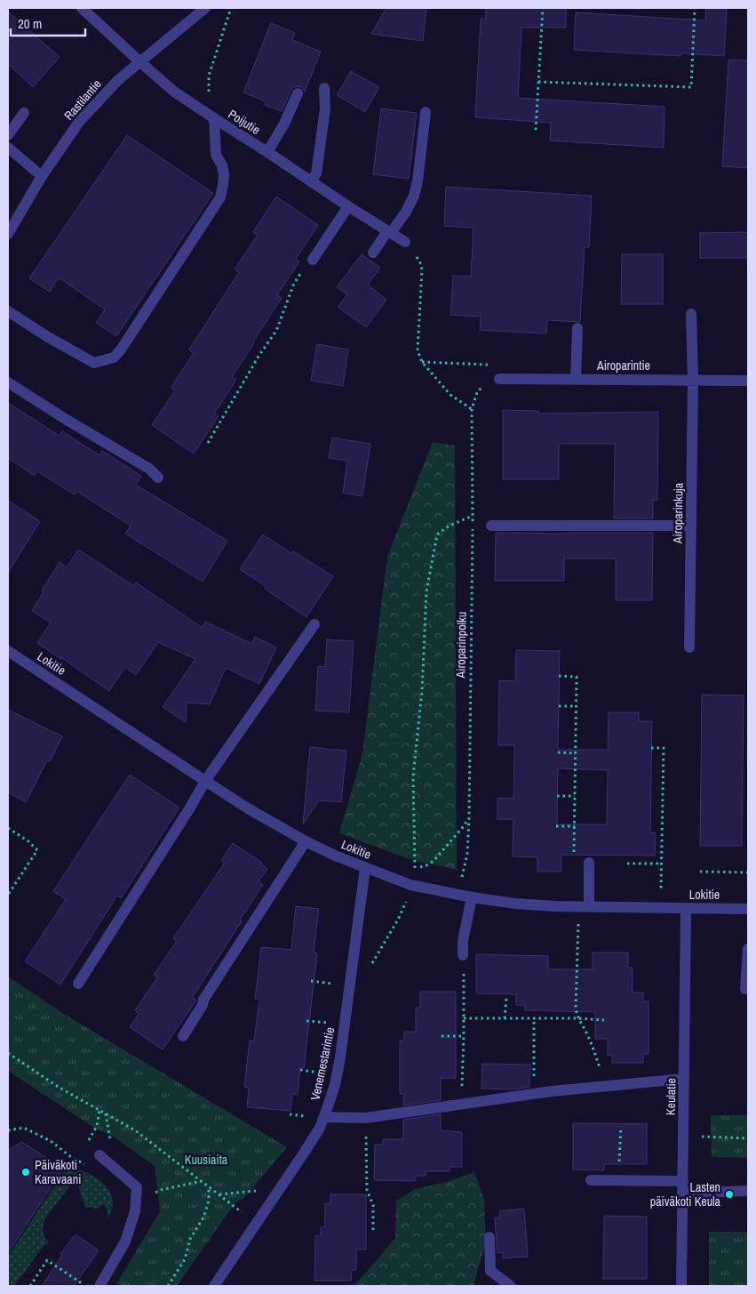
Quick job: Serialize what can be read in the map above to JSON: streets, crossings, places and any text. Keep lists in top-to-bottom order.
{
  "streets": {
    "street": [
      "Rastilantie",
      "Poijutie",
      "Airoparintie",
      "Airoparinkuja",
      "Lokitie",
      "Venemestarintie",
      "Keulatie"
    ],
    "path": ["Airoparinpolku"]
  },
  "crossings": [
    ["Rastilantie", "Poijutie"],
    ["Airoparintie", "Airoparinkuja"],
    ["Airoparintie", "Airoparinpolku"],
    ["Lokitie", "Venemestarintie"],
    ["Lokitie", "Keulatie"]
  ],
  "parks": ["Kuusiaita"],
  "places": ["Päiväkoti Karavaani", "Lasten päiväkoti Keula"],
  "scale_bar": "20 m"
}
